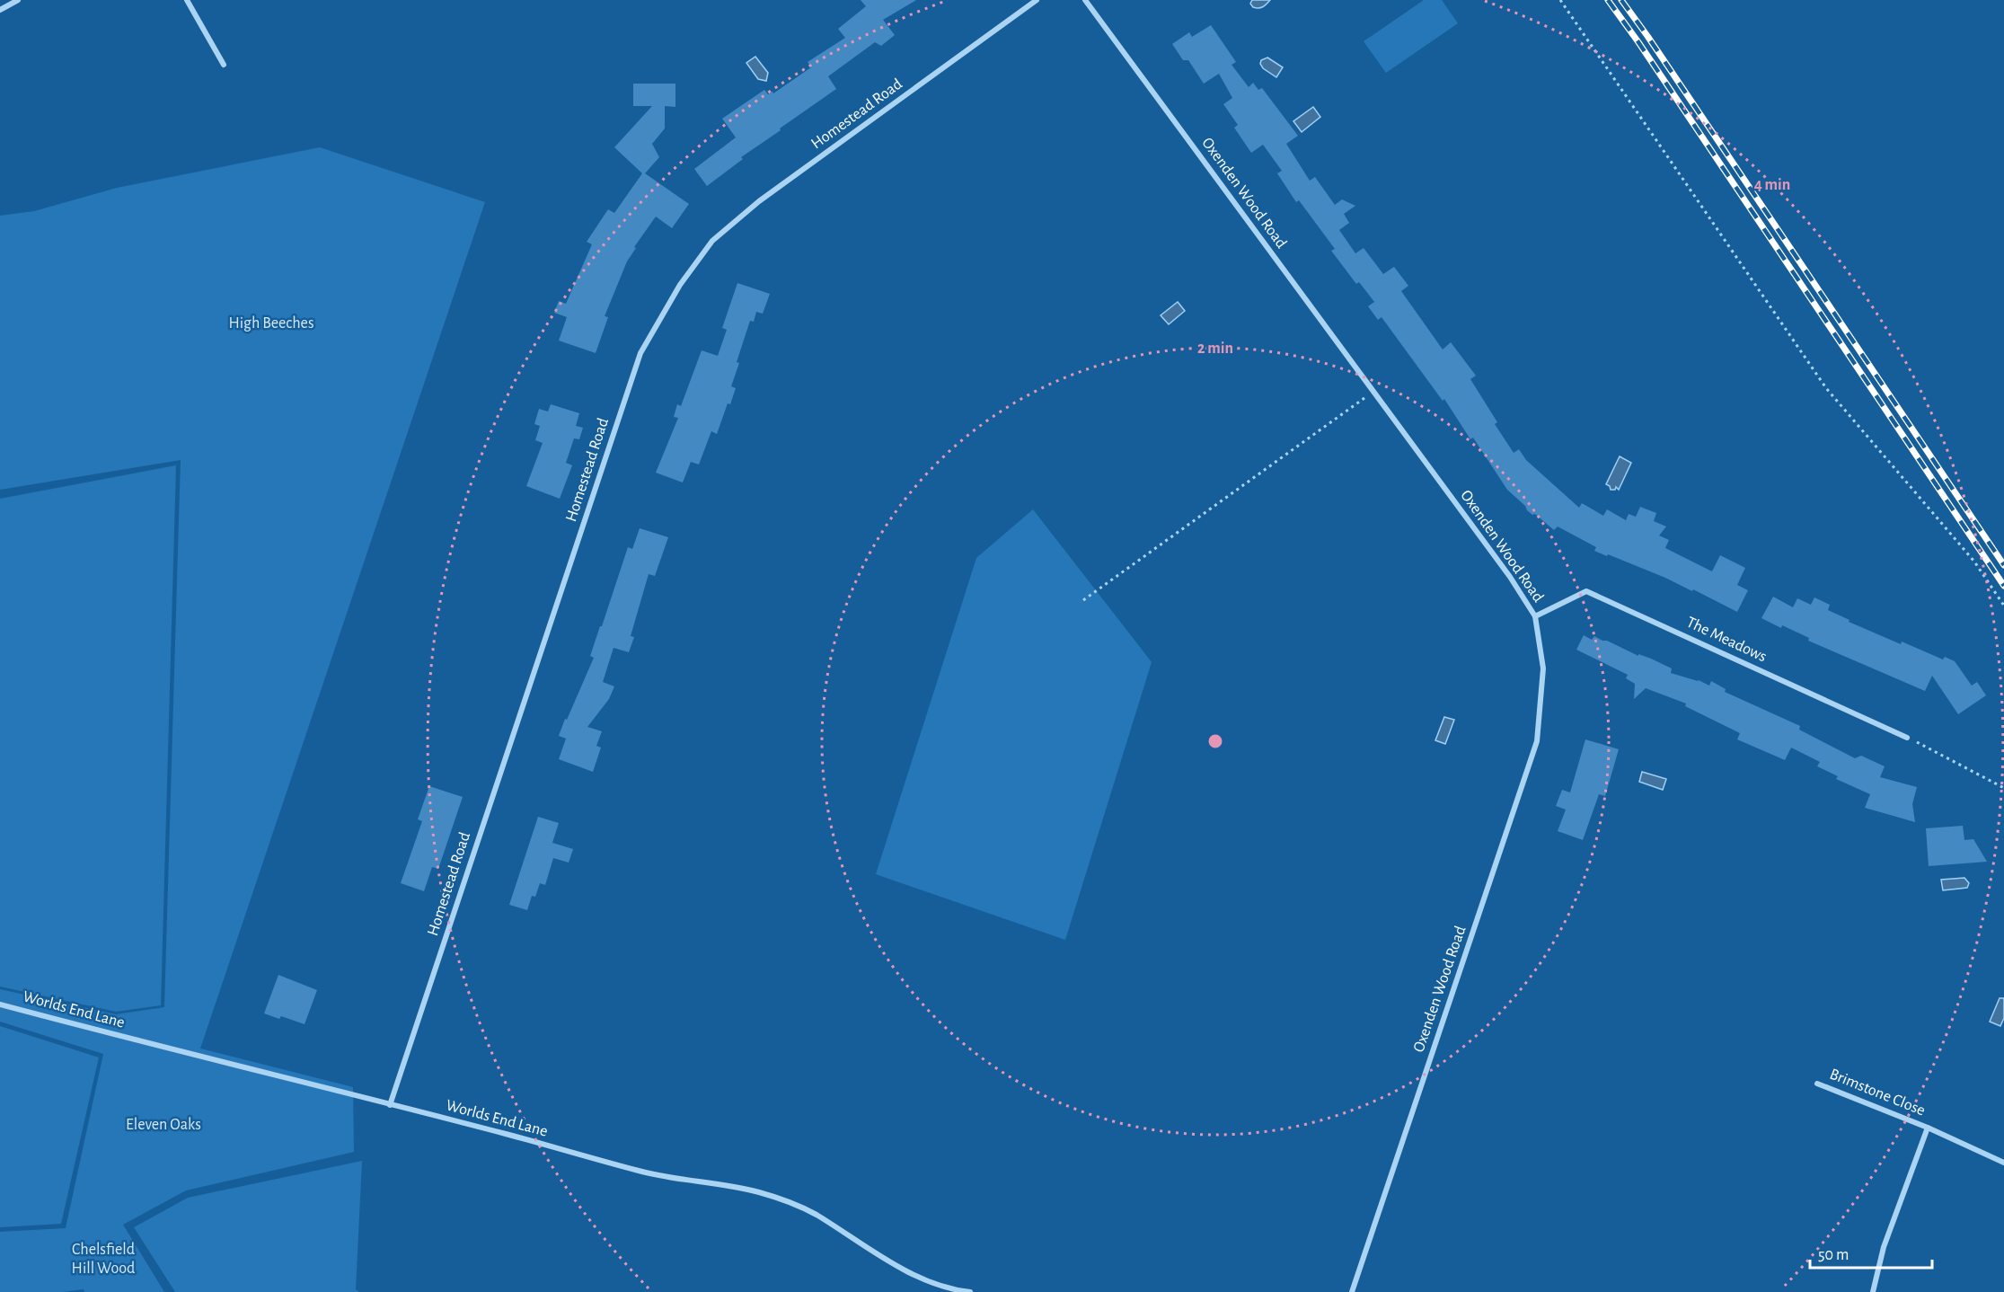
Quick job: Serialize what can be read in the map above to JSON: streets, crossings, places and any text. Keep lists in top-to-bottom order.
{
  "streets": {
    "street": [
      "Homestead Road",
      "Oxenden Wood Road",
      "The Meadows",
      "Worlds End Lane",
      "Brimstone Close"
    ]
  },
  "crossings": [
    ["Homestead Road", "Worlds End Lane"],
    ["Oxenden Wood Road", "The Meadows"]
  ],
  "parks": ["High Beeches", "Eleven Oaks", "Chelsfield Hill Wood"],
  "scale_bar": "50 m",
  "rings": ["4 min", "2 min"]
}
